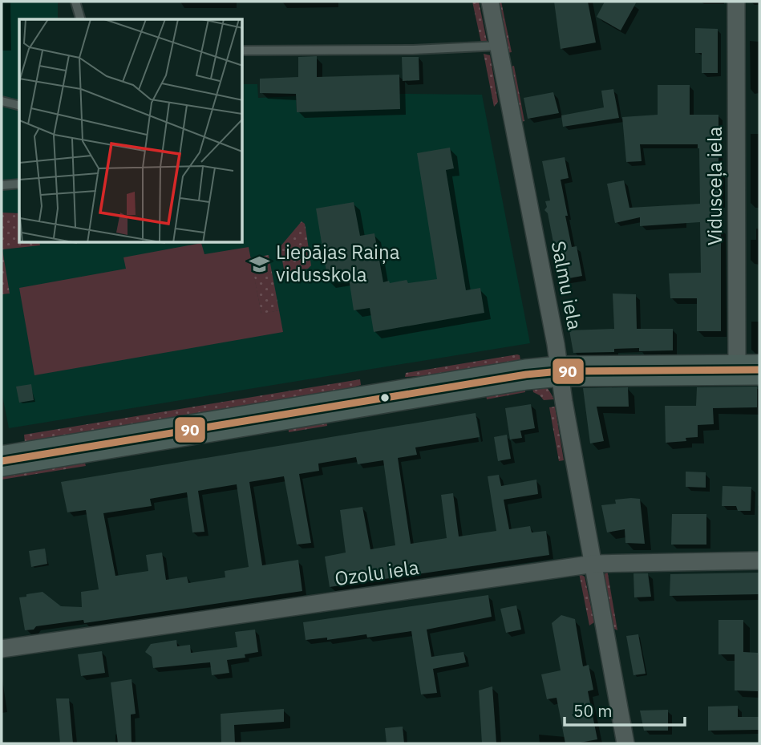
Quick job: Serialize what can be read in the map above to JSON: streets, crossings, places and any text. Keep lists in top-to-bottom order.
{
  "streets": {
    "street": ["Vidusceļa iela", "Salmu iela", "Ozolu iela"]
  },
  "crossings": [
    ["Salmu iela", "Ozolu iela"]
  ],
  "places": {
    "school or university": ["Liepājas Raiņa vidusskola"]
  },
  "lines": ["transit line 90"],
  "scale_bar": "50 m"
}
